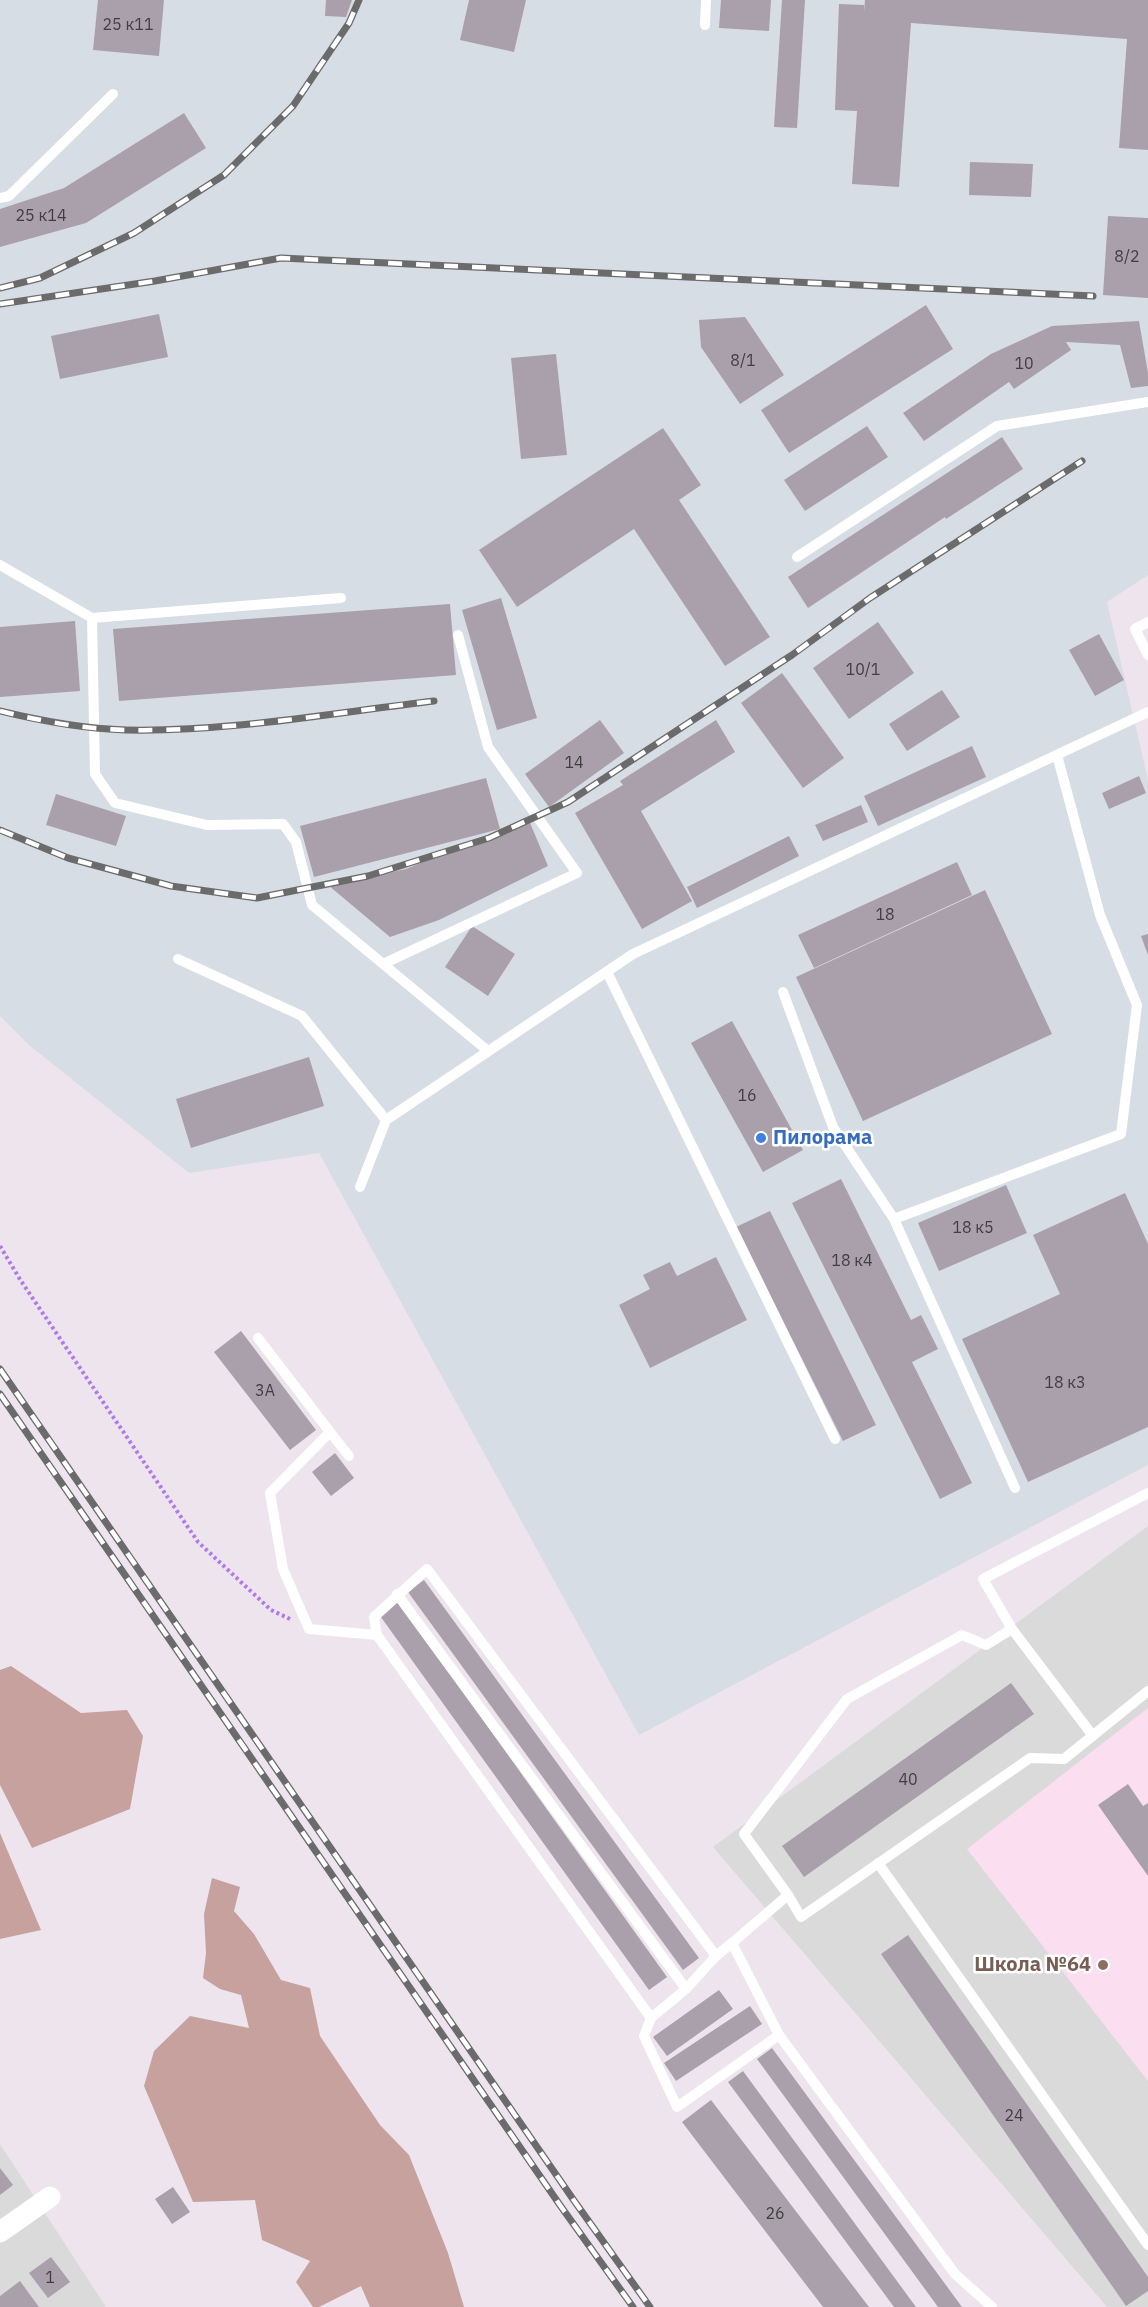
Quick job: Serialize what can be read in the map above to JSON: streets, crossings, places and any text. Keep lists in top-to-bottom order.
{
  "places": ["Пилорама", "Школа №64"],
  "house_numbers": [
    "25 к11",
    "25 к14",
    "8/2",
    "8/1",
    "10",
    "10/1",
    "14",
    "18",
    "16",
    "18 к5",
    "18 к4",
    "18 к3",
    "3А",
    "40",
    "24",
    "26",
    "1"
  ]
}
